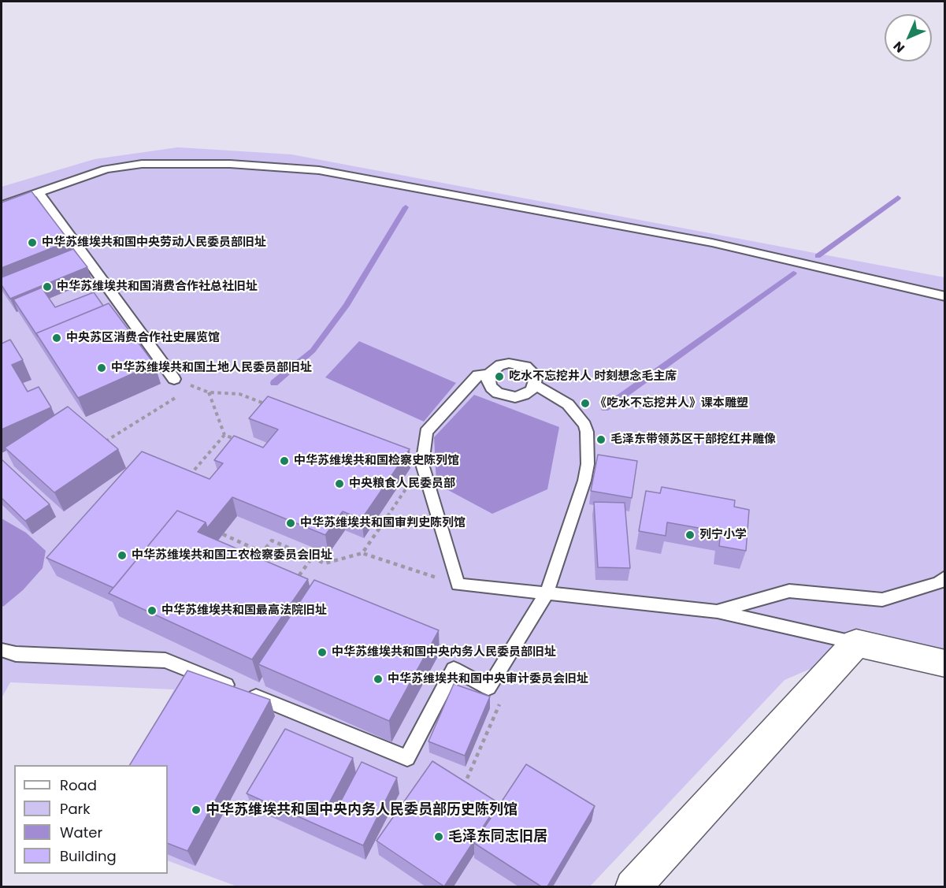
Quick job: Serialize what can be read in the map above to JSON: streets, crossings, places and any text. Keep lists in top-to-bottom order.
{
  "places": [
    "中华苏维埃共和国中央劳动人民委员部旧址",
    "中华苏维埃共和国消费合作社总社旧址",
    "中央苏区消费合作社史展览馆",
    "中华苏维埃共和国土地人民委员部旧址",
    "吃水不忘挖井人 时刻想念毛主席",
    "《吃水不忘挖井人》课本雕塑",
    "毛泽东带领苏区干部挖红井雕像",
    "中华苏维埃共和国检察史陈列馆",
    "中央粮食人民委员部",
    "中华苏维埃共和国审判史陈列馆",
    "列宁小学",
    "中华苏维埃共和国工农检察委员会旧址",
    "中华苏维埃共和国最高法院旧址",
    "中华苏维埃共和国中央内务人民委员部旧址",
    "中华苏维埃共和国中央审计委员会旧址",
    "中华苏维埃共和国中央内务人民委员部历史陈列馆",
    "毛泽东同志旧居"
  ],
  "legend": [
    "Road",
    "Park",
    "Water",
    "Building"
  ],
  "north": "bottom left"
}
